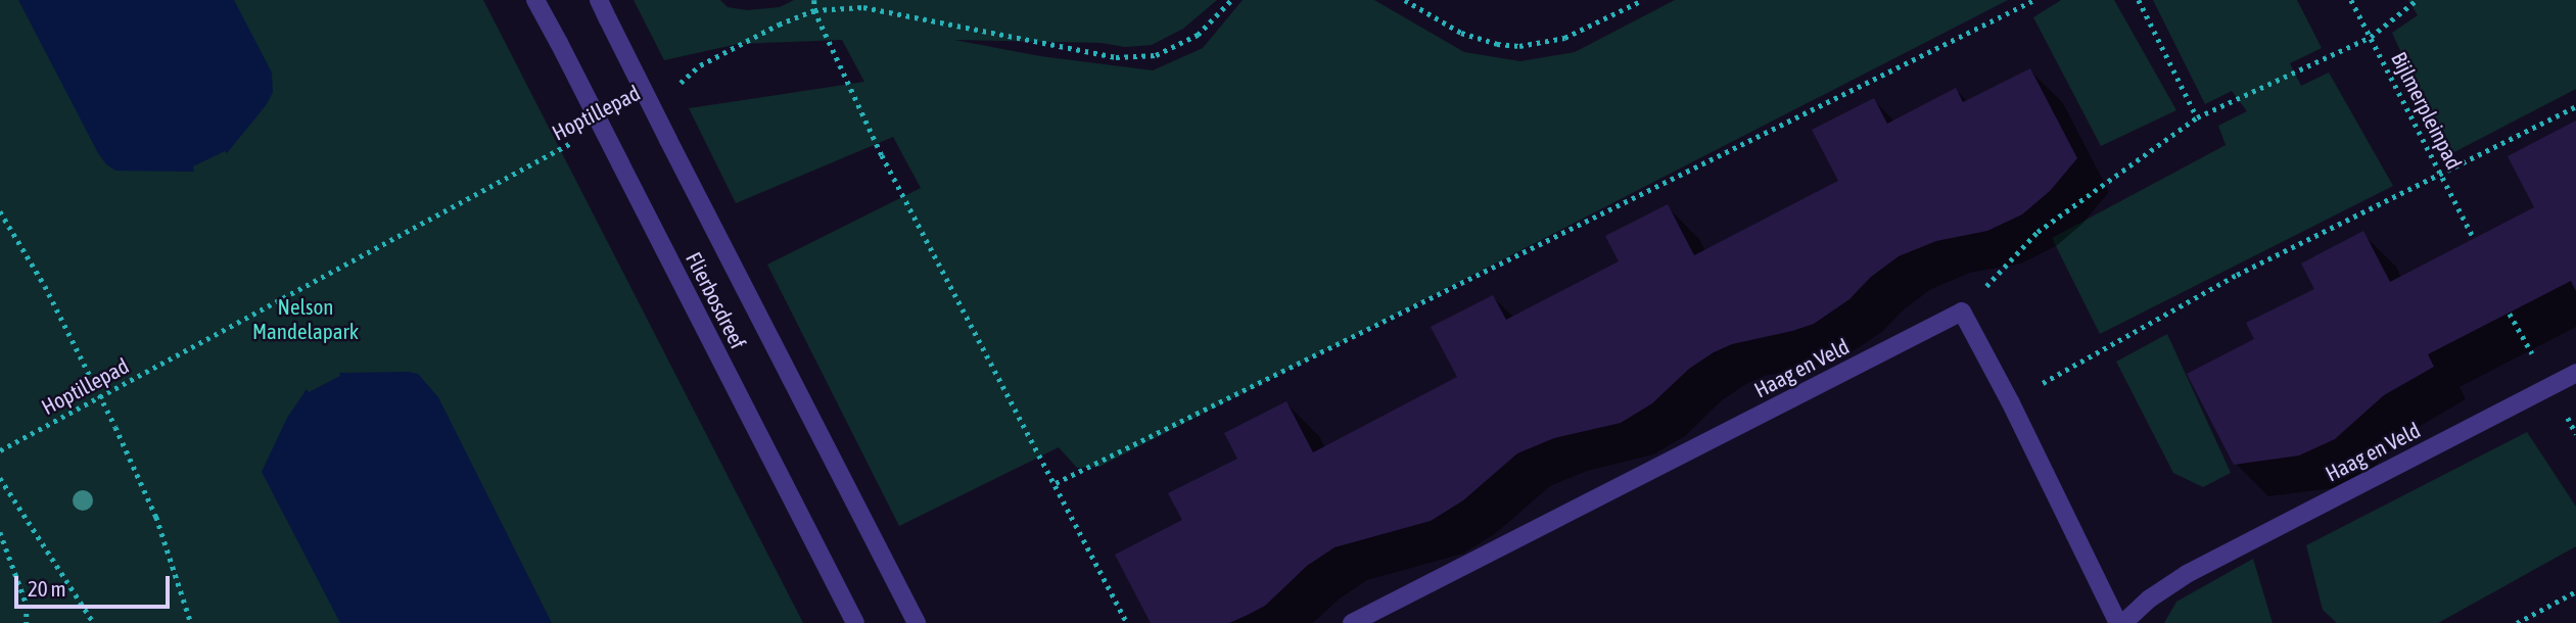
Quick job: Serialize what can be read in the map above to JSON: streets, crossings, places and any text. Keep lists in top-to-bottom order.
{
  "streets": {
    "street": ["Flierbosdreef", "Haag en Veld"],
    "path": ["Bijlmerpleinpad", "Hoptillepad"]
  },
  "parks": ["Nelson Mandelapark"],
  "scale_bar": "20 m"
}
